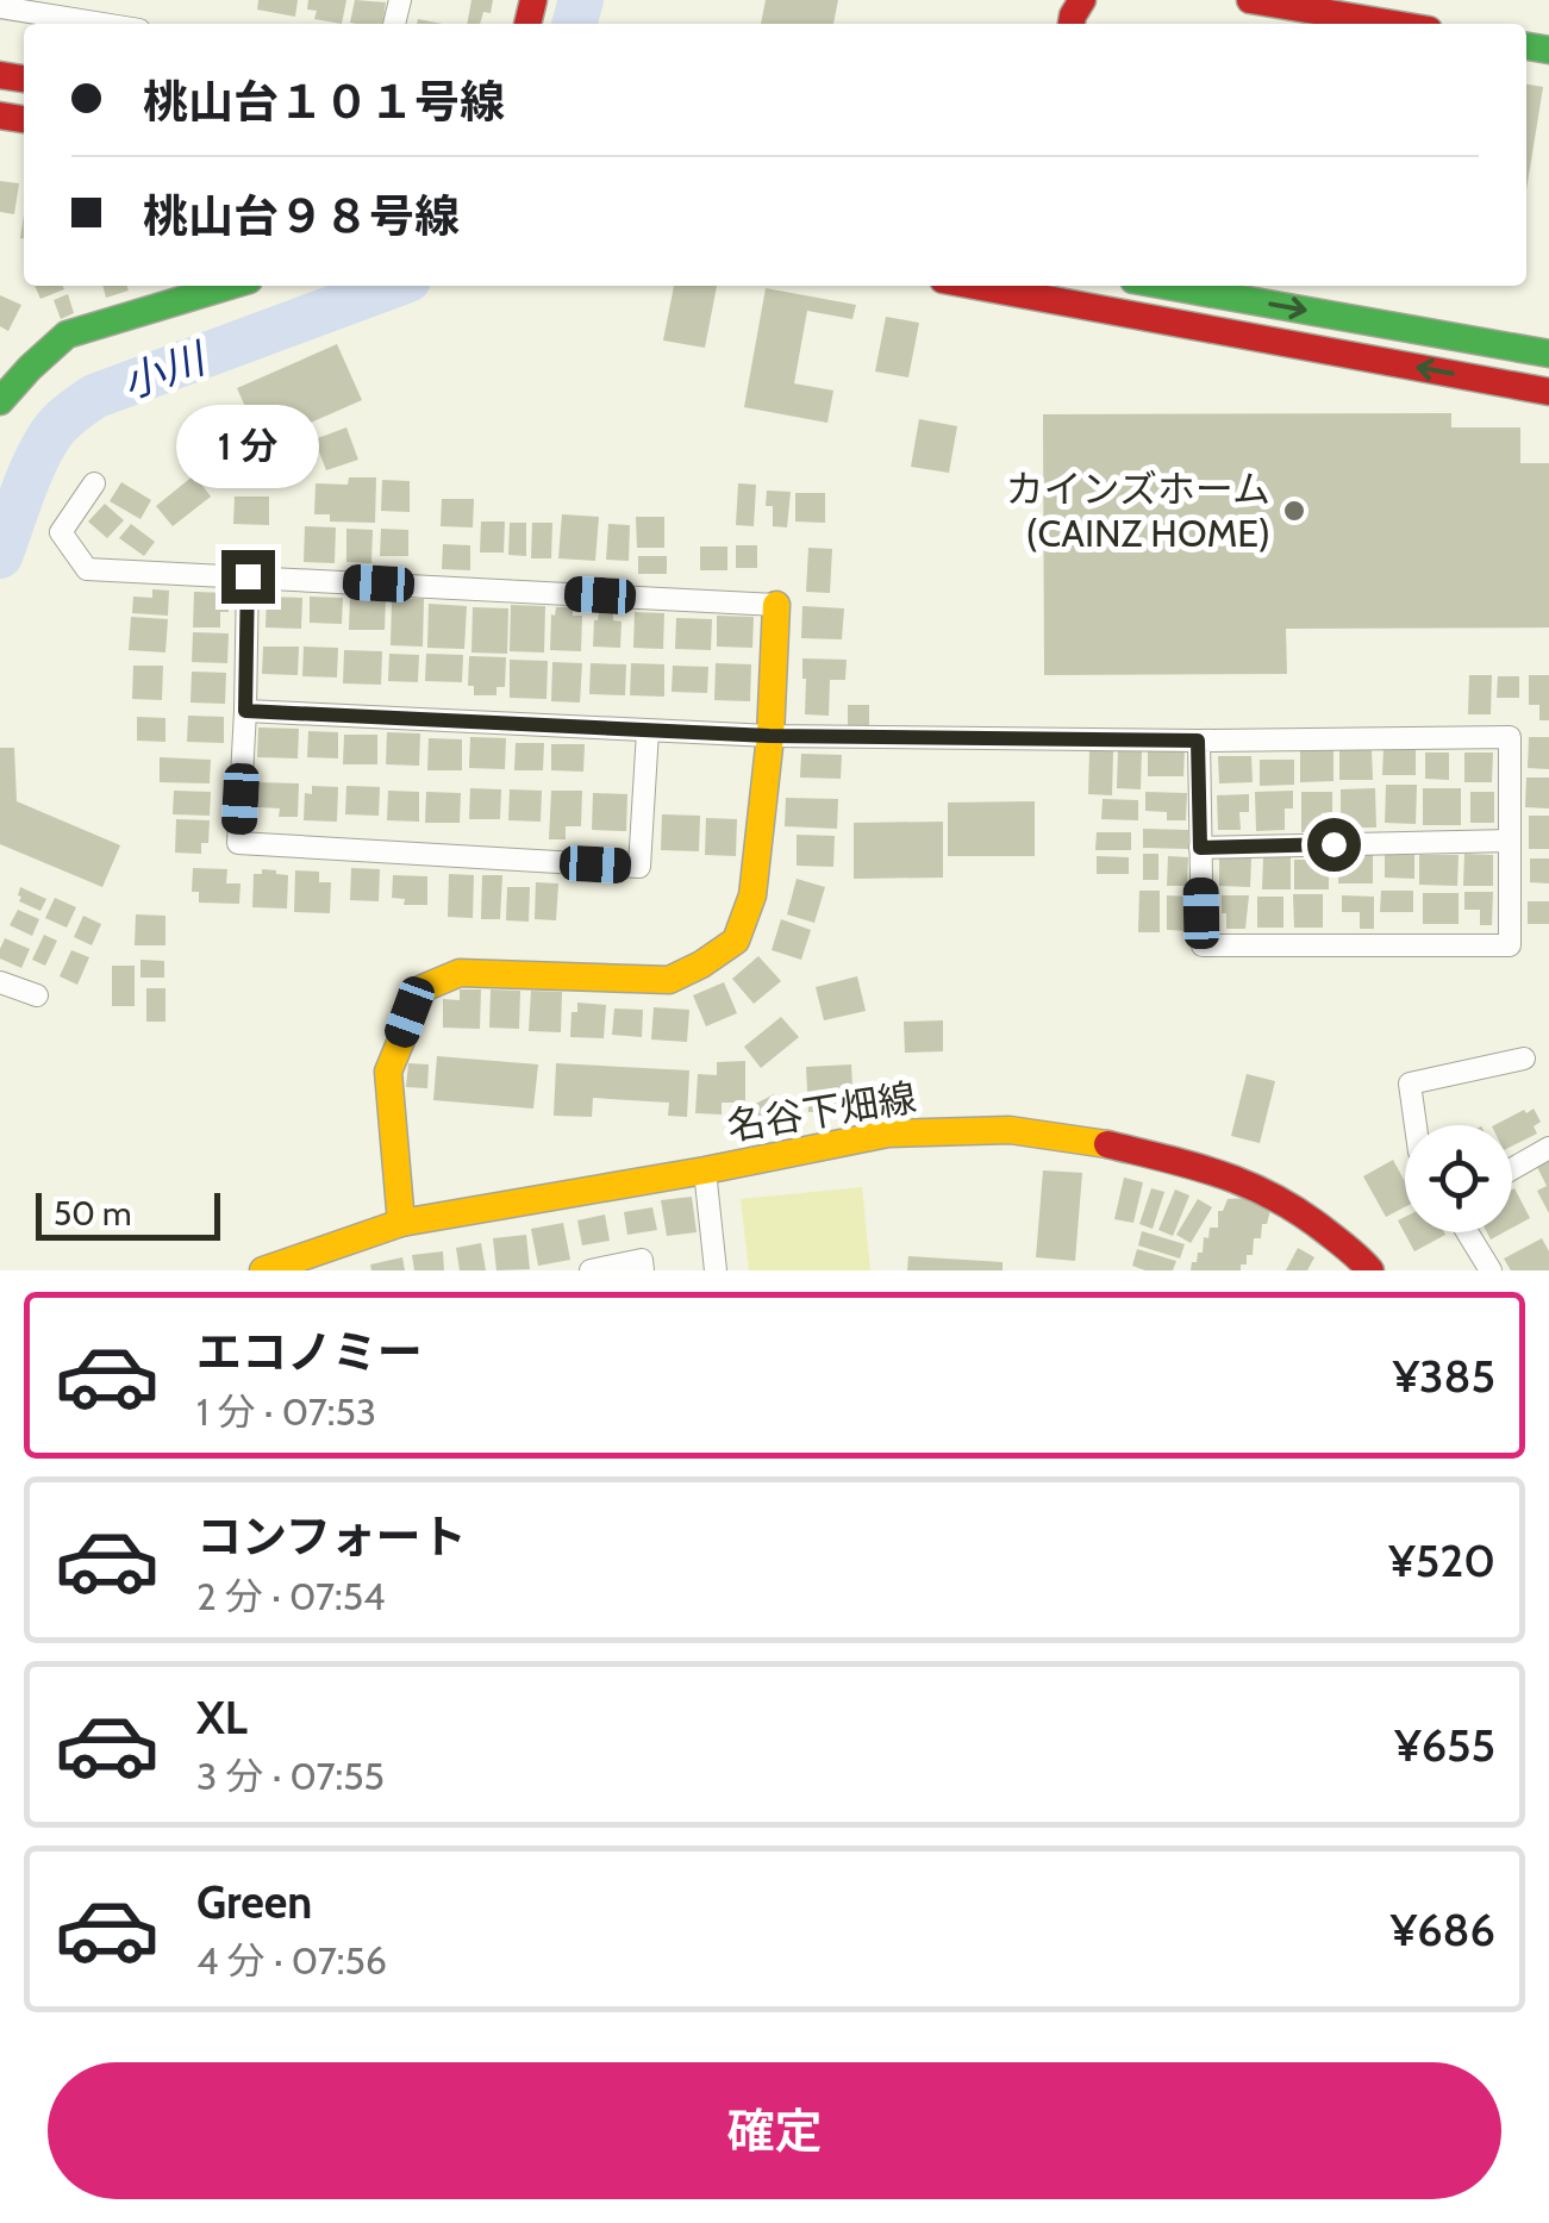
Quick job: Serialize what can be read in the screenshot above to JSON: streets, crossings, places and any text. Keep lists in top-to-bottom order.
{
  "streets": {
    "street": ["名谷下畑線"]
  },
  "water": ["小川"],
  "places": ["カインズホーム (CAINZ HOME)"],
  "scale_bar": "50 m",
  "page": {
    "banner": ["桃山台１０１号線", "桃山台９８号線"],
    "bubble": "1 分",
    "scale": "50 m",
    "list": [
      {
        "name": "エコノミー",
        "note": "1 分 · 07:53",
        "value": "¥385"
      },
      {
        "name": "コンフォート",
        "note": "2 分 · 07:54",
        "value": "¥520"
      },
      {
        "name": "XL",
        "note": "3 分 · 07:55",
        "value": "¥655"
      },
      {
        "name": "Green",
        "note": "4 分 · 07:56",
        "value": "¥686"
      }
    ],
    "buttons": "確定"
  }
}
